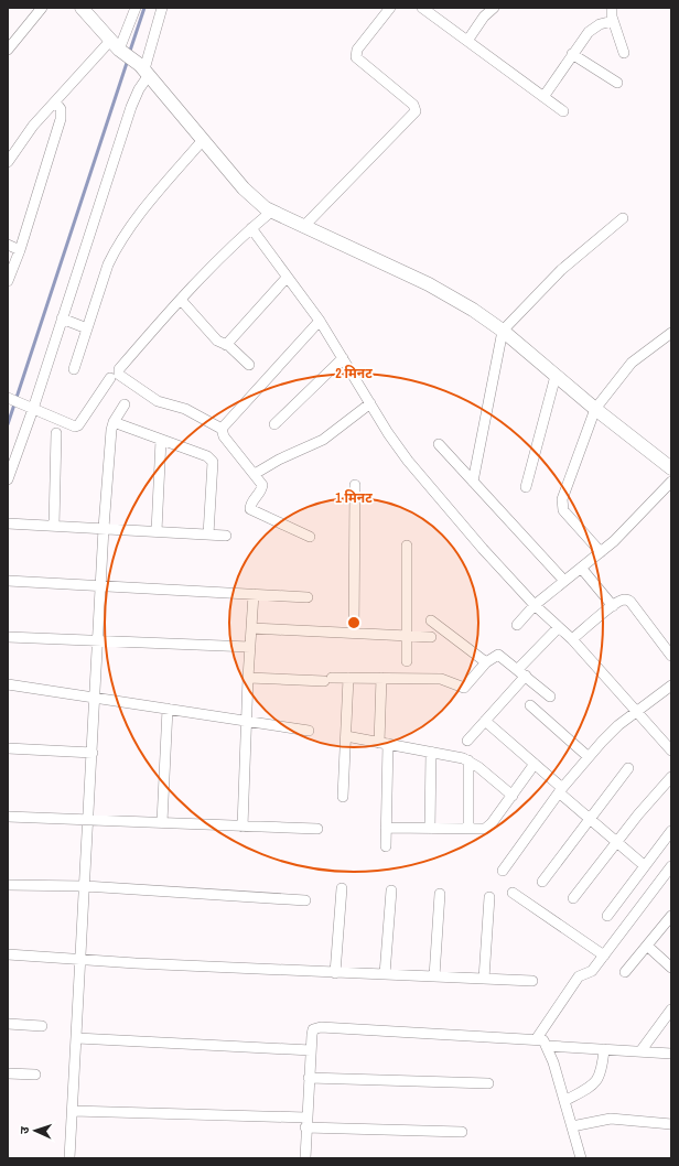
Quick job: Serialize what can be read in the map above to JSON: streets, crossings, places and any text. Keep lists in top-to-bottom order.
{
  "north": "left",
  "rings": ["2 मिनट", "1 मिनट"]
}
